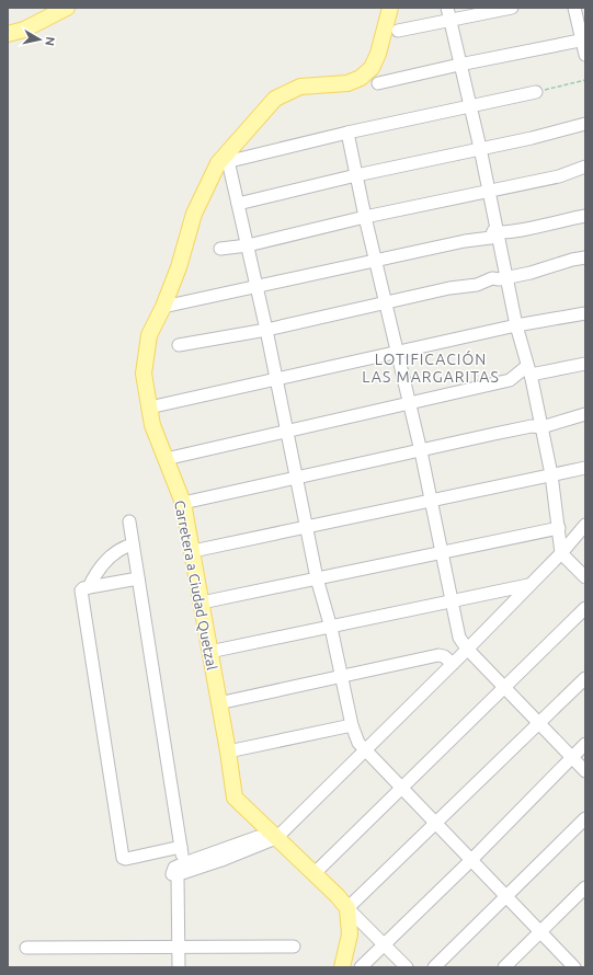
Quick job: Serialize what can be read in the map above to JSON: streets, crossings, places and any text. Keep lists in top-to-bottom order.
{
  "streets": {
    "main road": ["Carretera a Ciudad Quetzal"]
  },
  "districts": ["LOTIFICACIÓN LAS MARGARITAS"],
  "north": "right"
}
